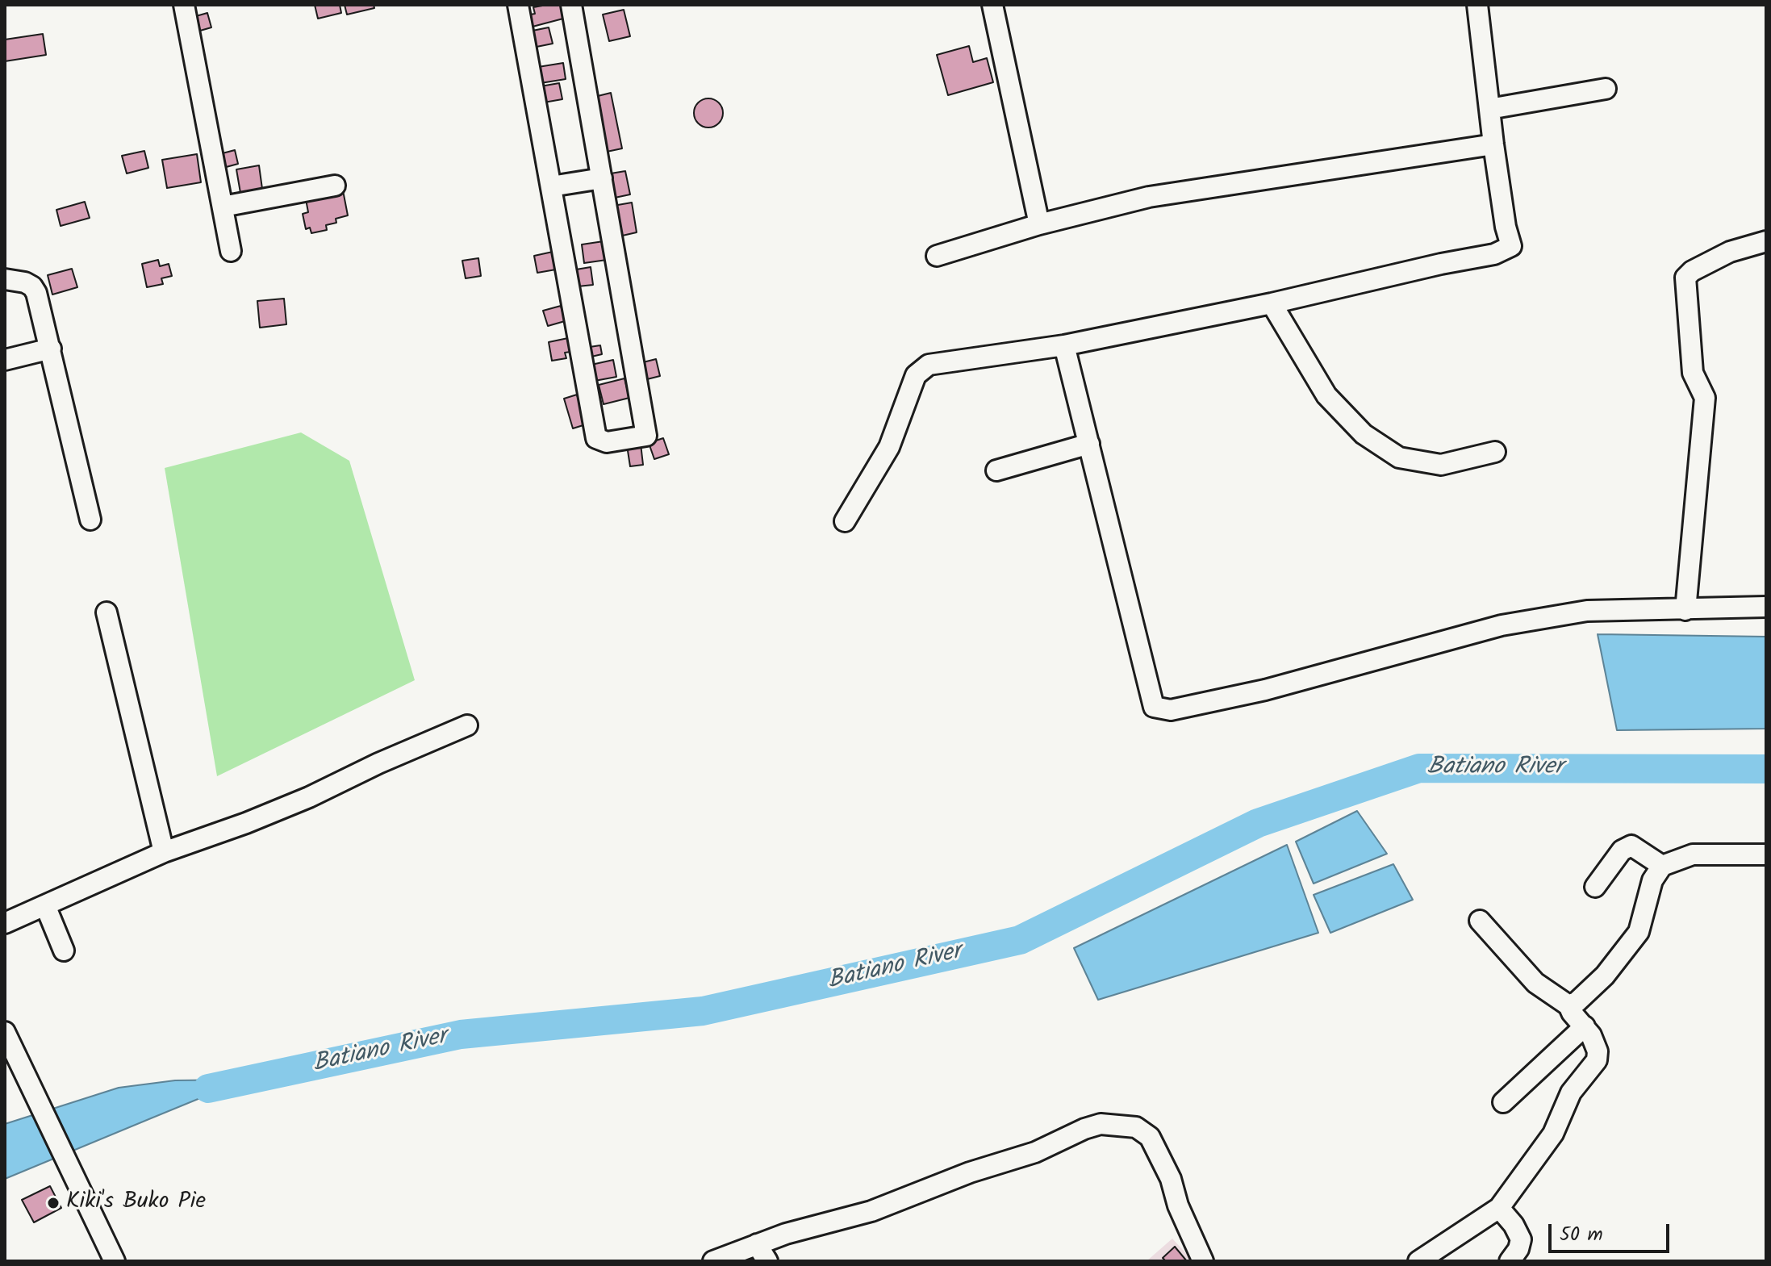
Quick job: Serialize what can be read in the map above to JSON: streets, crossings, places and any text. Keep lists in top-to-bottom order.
{
  "water": ["Batiano River"],
  "places": ["Kiki's Buko Pie"],
  "scale_bar": "50 m"
}
